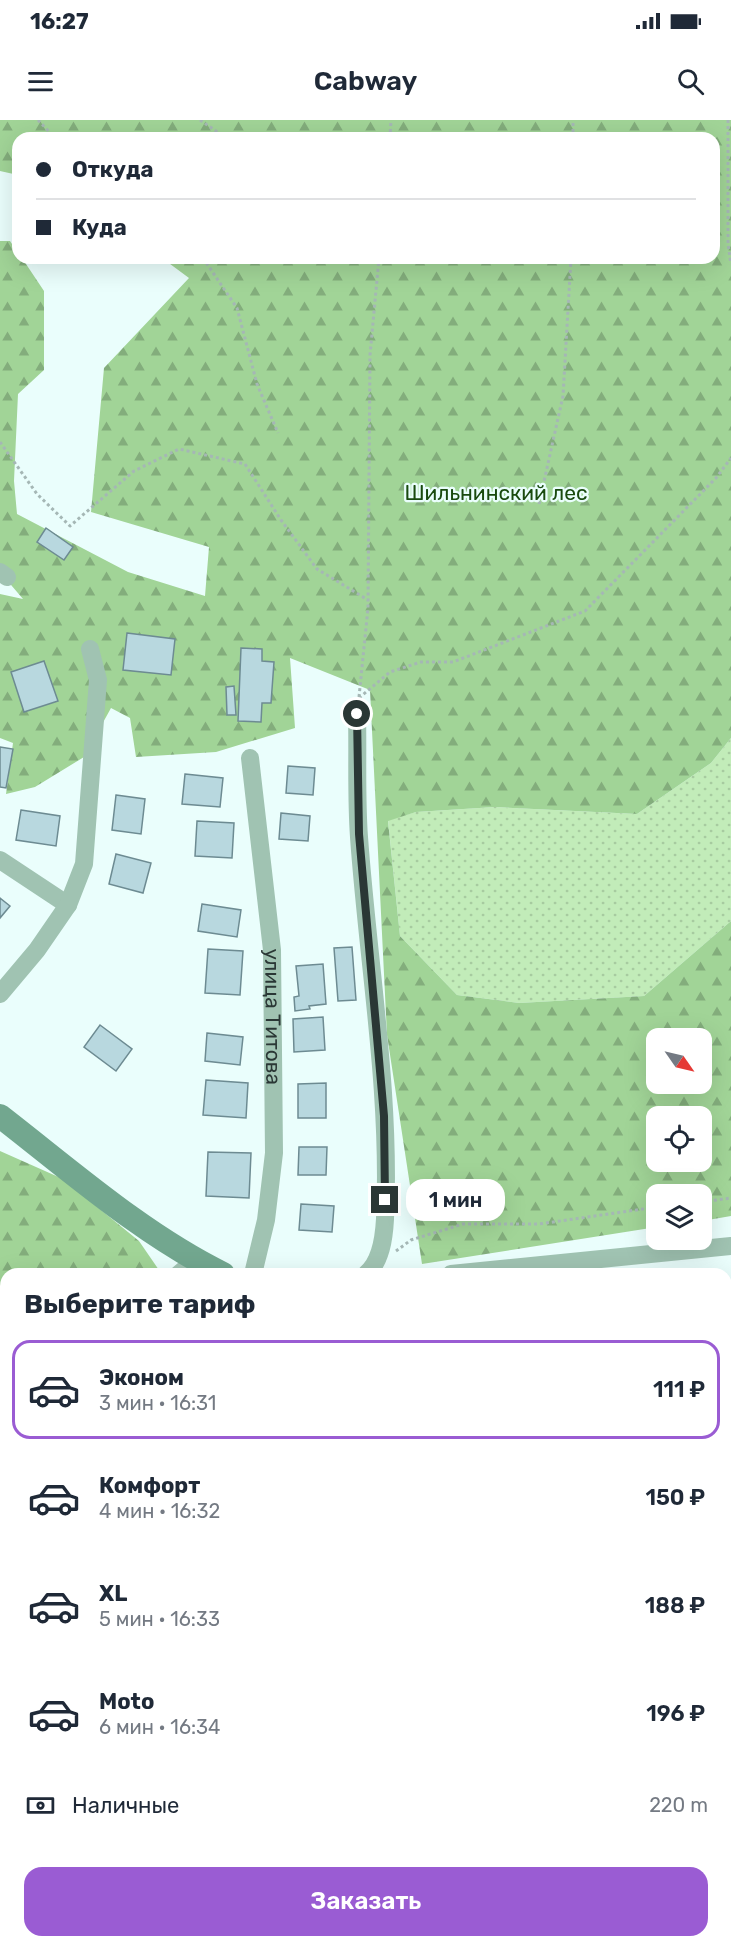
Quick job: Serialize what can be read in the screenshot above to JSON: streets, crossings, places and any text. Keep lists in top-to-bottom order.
{
  "streets": {
    "street": ["улица Титова"]
  },
  "parks": ["Шильнинский лес"],
  "north": "bottom right",
  "page": {
    "status": "16:27",
    "header": "Cabway",
    "banner": ["Откуда", "Куда"],
    "bubble": "1 мин",
    "heading": "Выберите тариф",
    "list": [
      {
        "name": "Эконом",
        "note": "3 мин · 16:31",
        "value": "111 ₽"
      },
      {
        "name": "Комфорт",
        "note": "4 мин · 16:32",
        "value": "150 ₽"
      },
      {
        "name": "XL",
        "note": "5 мин · 16:33",
        "value": "188 ₽"
      },
      {
        "name": "Moto",
        "note": "6 мин · 16:34",
        "value": "196 ₽"
      }
    ],
    "pay": ["Наличные", "220 m"],
    "buttons": "Заказать"
  }
}
